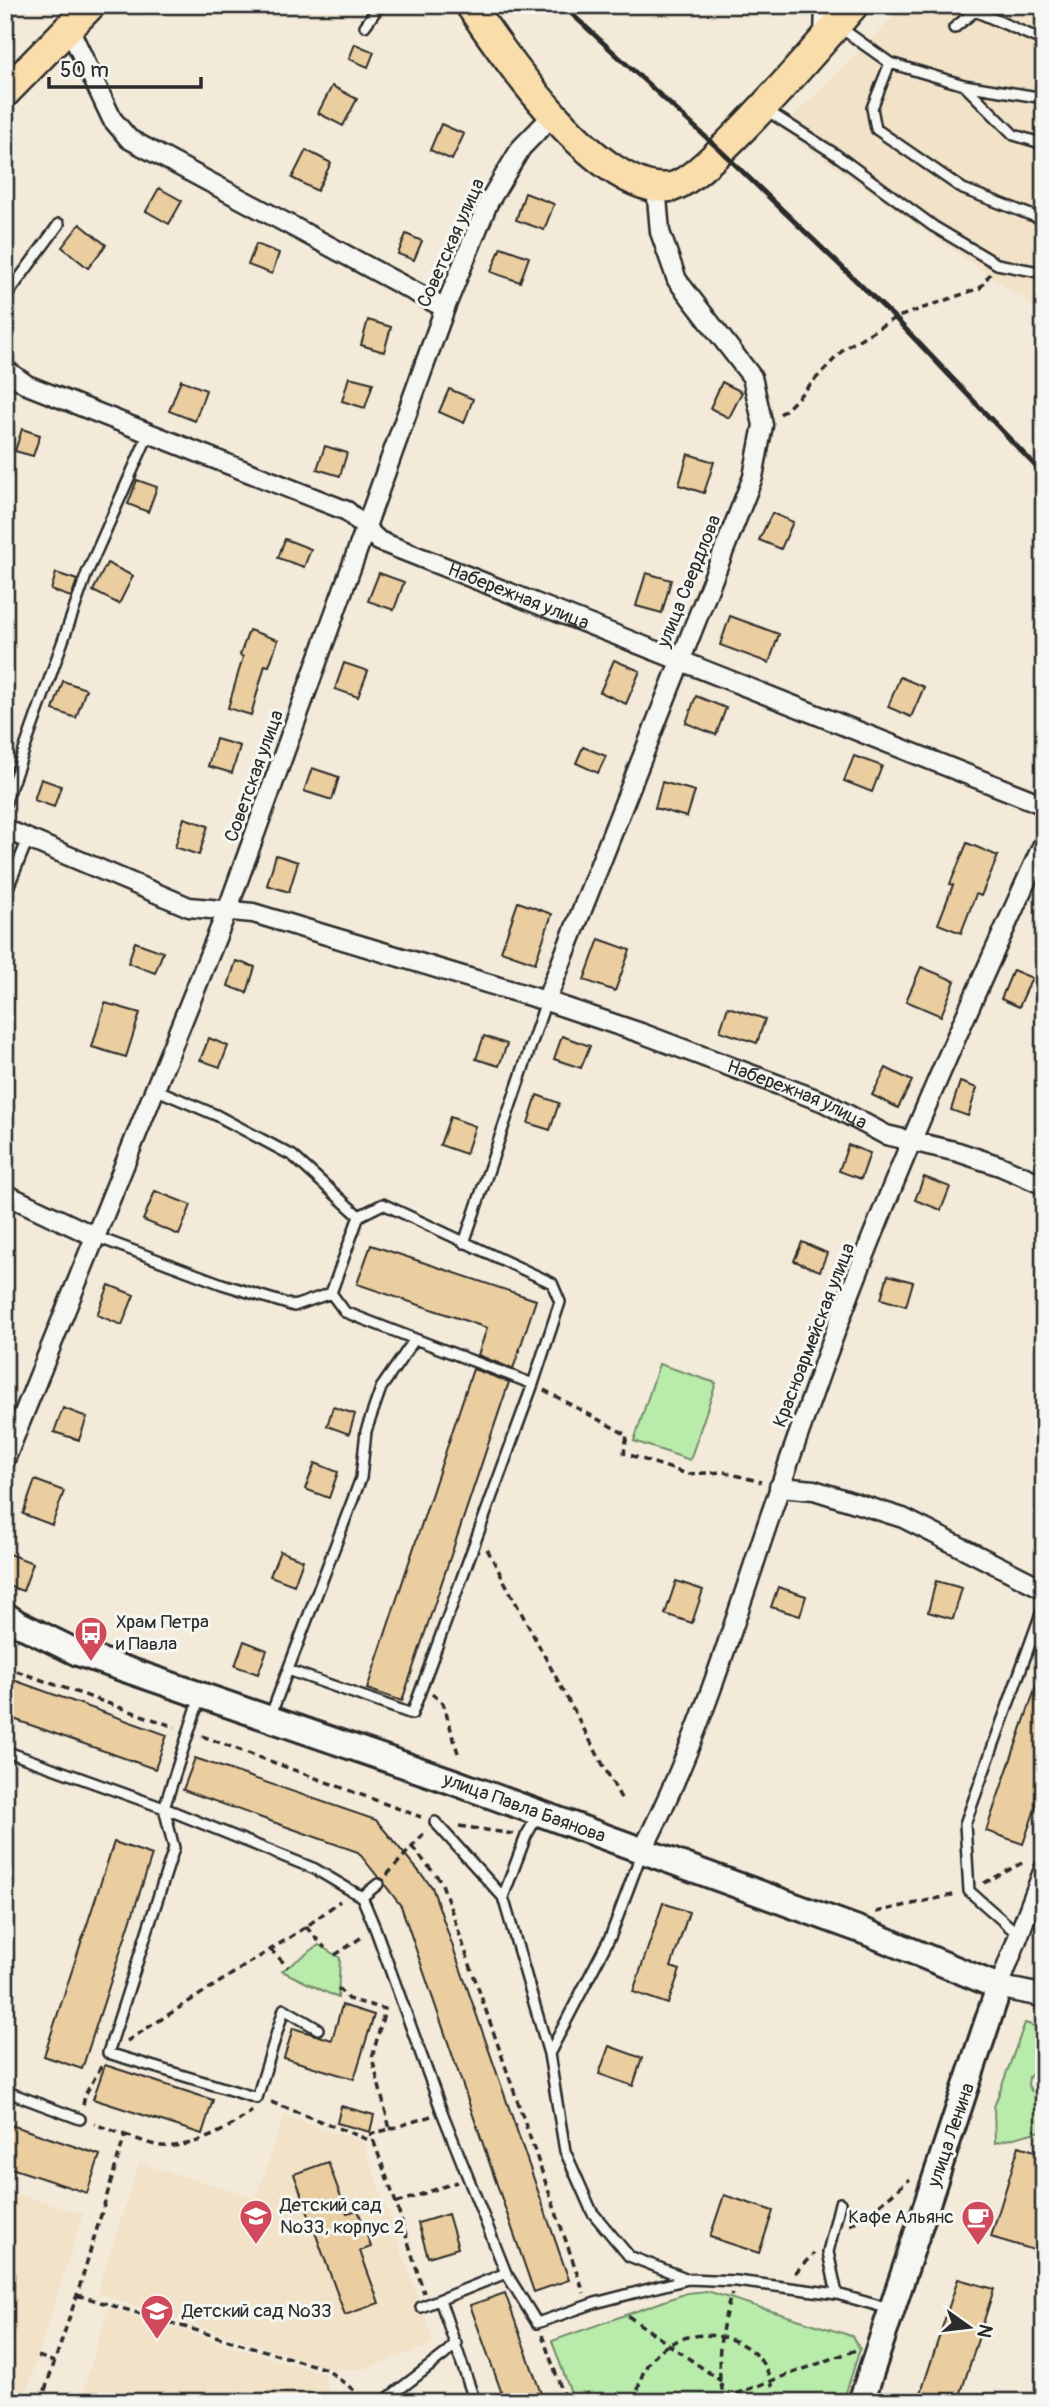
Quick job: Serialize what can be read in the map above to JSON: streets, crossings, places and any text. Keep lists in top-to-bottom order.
{
  "streets": {
    "main road": ["улица Павла Баянова", "улица Ленина"],
    "street": [
      "Советская улица",
      "улица Свердлова",
      "Набережная улица",
      "Красноармейская улица"
    ]
  },
  "crossings": [
    ["Советская улица", "Набережная улица"],
    ["улица Свердлова", "Набережная улица"],
    ["Набережная улица", "Красноармейская улица"],
    ["Красноармейская улица", "улица Павла Баянова"],
    ["улица Павла Баянова", "улица Ленина"]
  ],
  "places": {
    "bus stop": ["Храм Петра и Павла"],
    "school or university": ["Детский сад №33, корпус 2", "Детский сад №33"],
    "cafe": ["Кафе Альянс"]
  },
  "scale_bar": "50 m",
  "north": "right"
}
